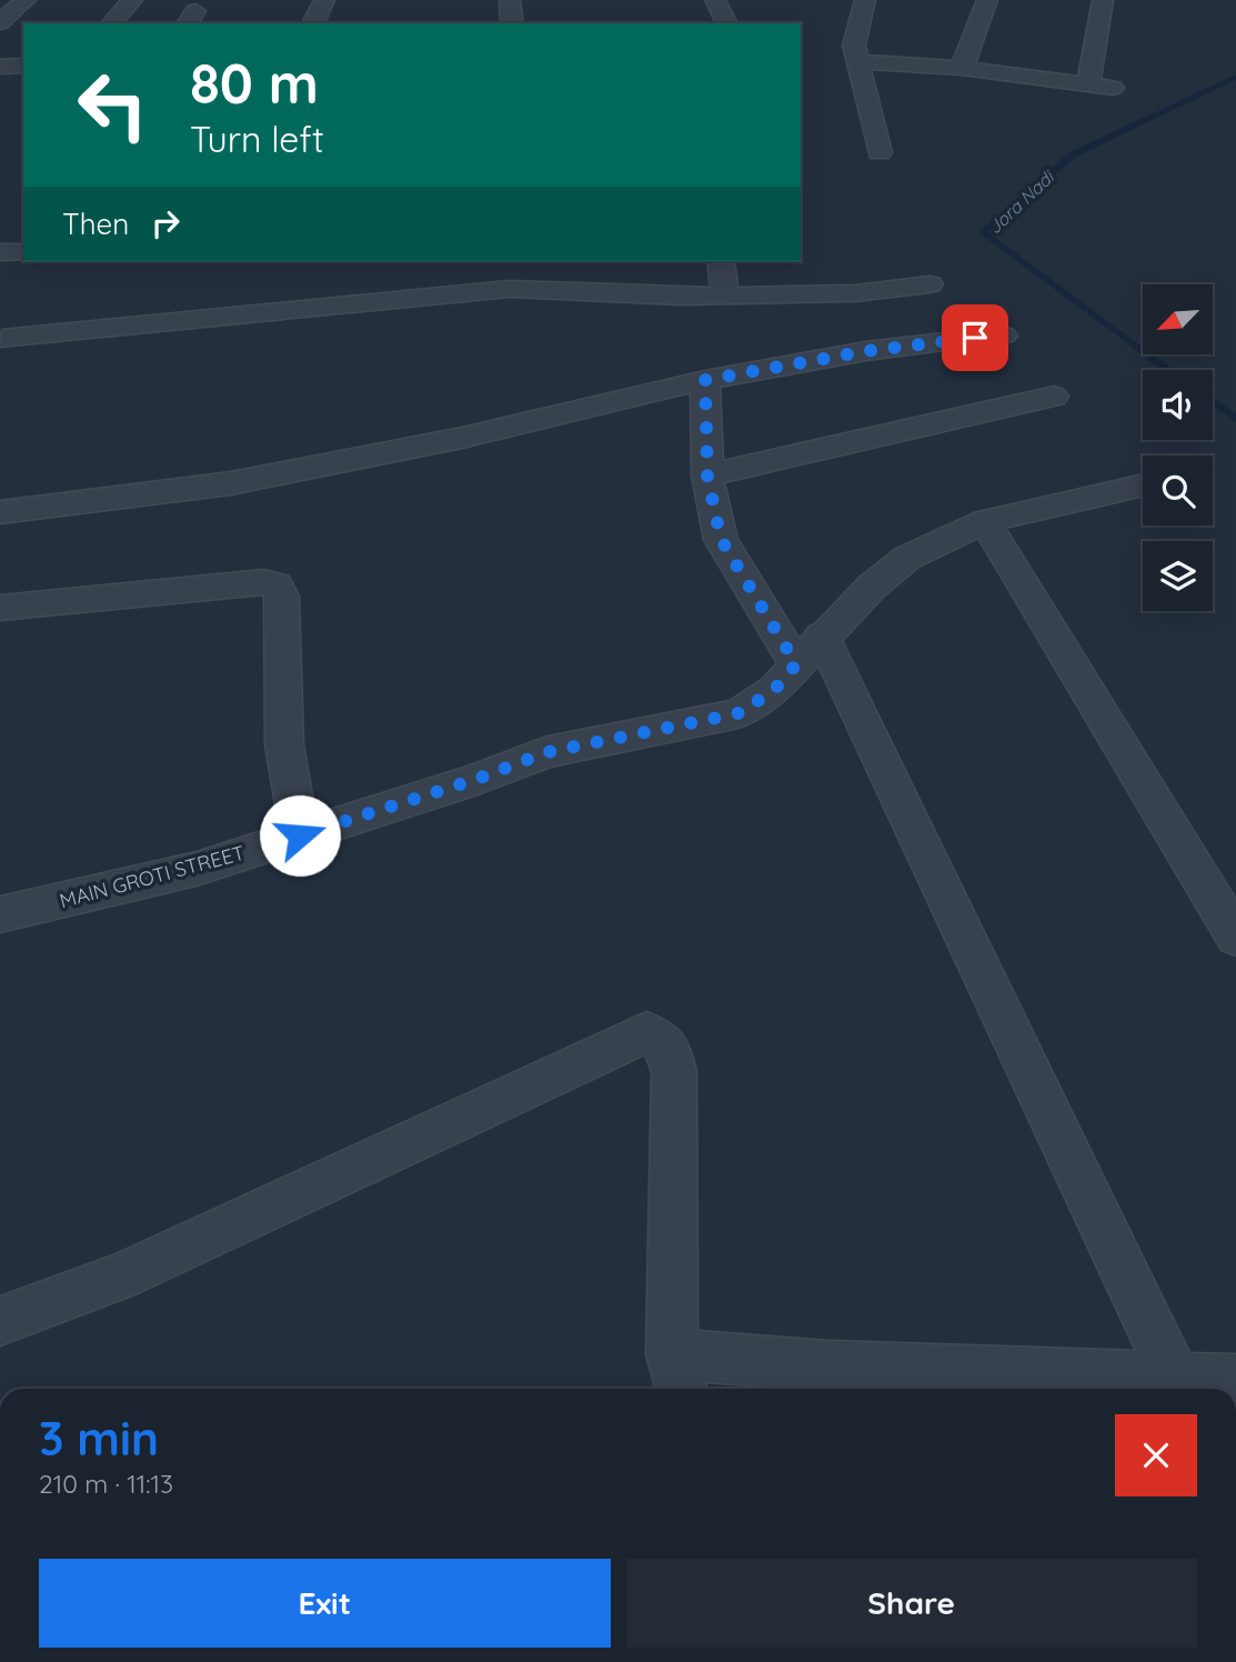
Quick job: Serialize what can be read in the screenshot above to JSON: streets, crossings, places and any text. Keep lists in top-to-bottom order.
{
  "streets": {
    "street": ["MAIN GROTI STREET"]
  },
  "water": ["Jora Nadi"],
  "north": "bottom left",
  "page": {
    "turn": ["80 m", "Turn left"],
    "then": "Then",
    "heading": ["3 min", "210 m · 11:13"],
    "buttons": ["Exit", "Share"]
  }
}
